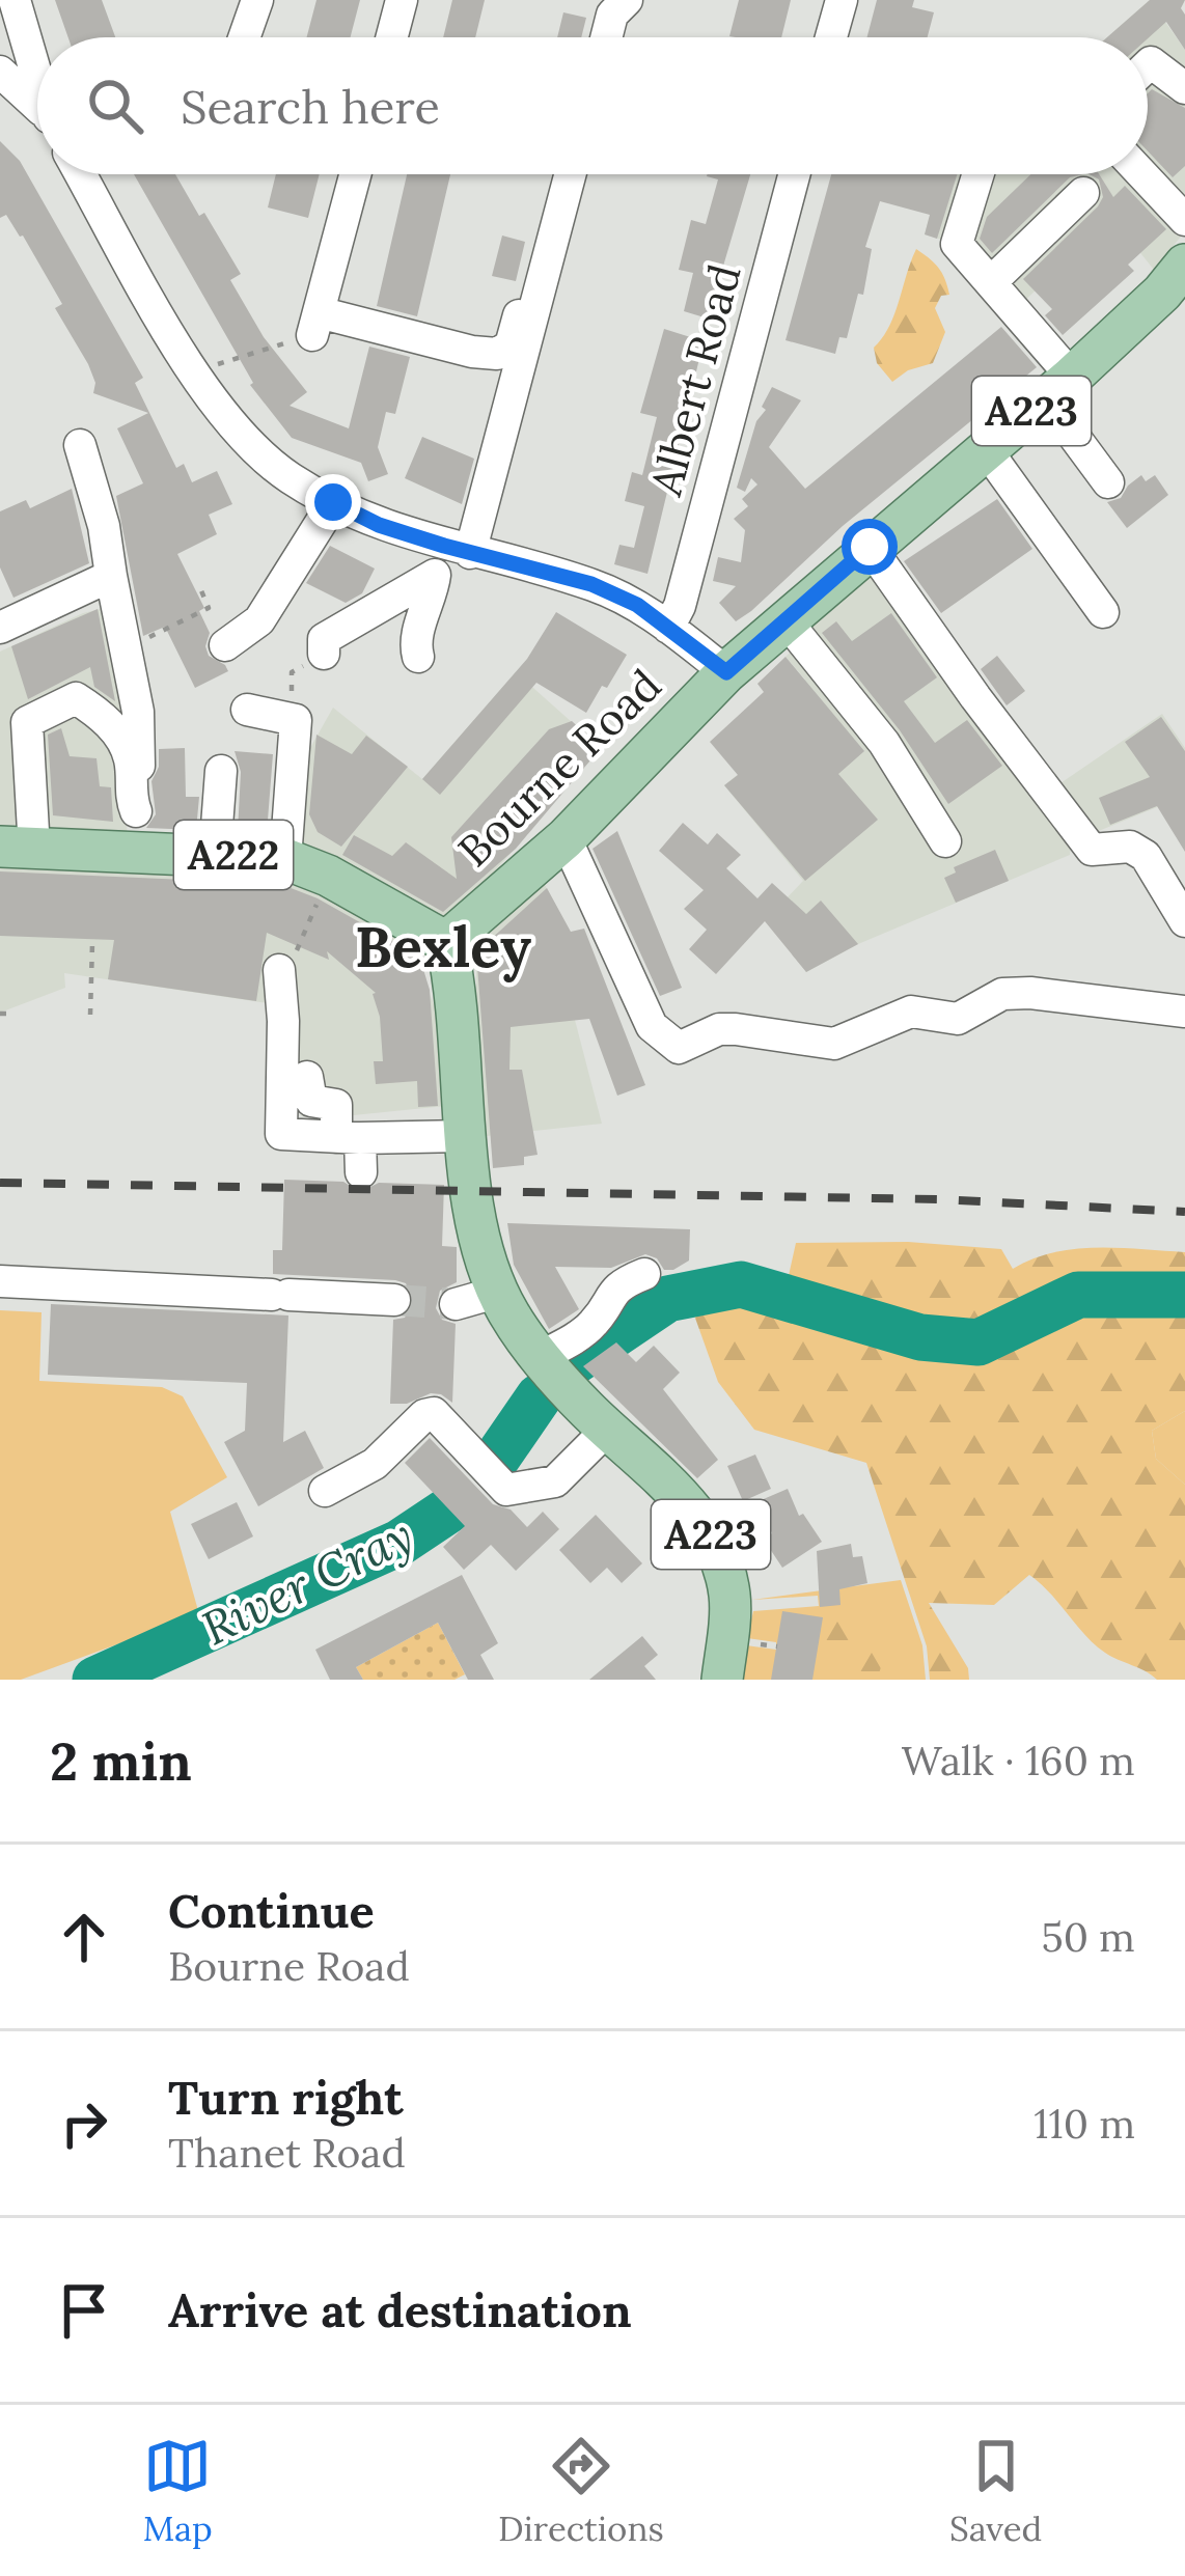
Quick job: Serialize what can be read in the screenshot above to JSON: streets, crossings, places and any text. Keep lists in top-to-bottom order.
{
  "streets": {
    "main road": ["A223", "Bourne Road", "A222"],
    "street": ["Albert Road"]
  },
  "crossings": [
    ["A223", "Bourne Road"],
    ["A223", "A222"],
    ["Bourne Road", "A222"]
  ],
  "districts": ["Bexley"],
  "water": ["River Cray"],
  "page": {
    "search": "Search here",
    "heading": ["2 min", "Walk · 160 m"],
    "list": [
      ["Continue", "Bourne Road", "50 m"],
      ["Turn right", "Thanet Road", "110 m"],
      "Arrive at destination"
    ],
    "nav": ["Map", "Directions", "Saved"]
  }
}
